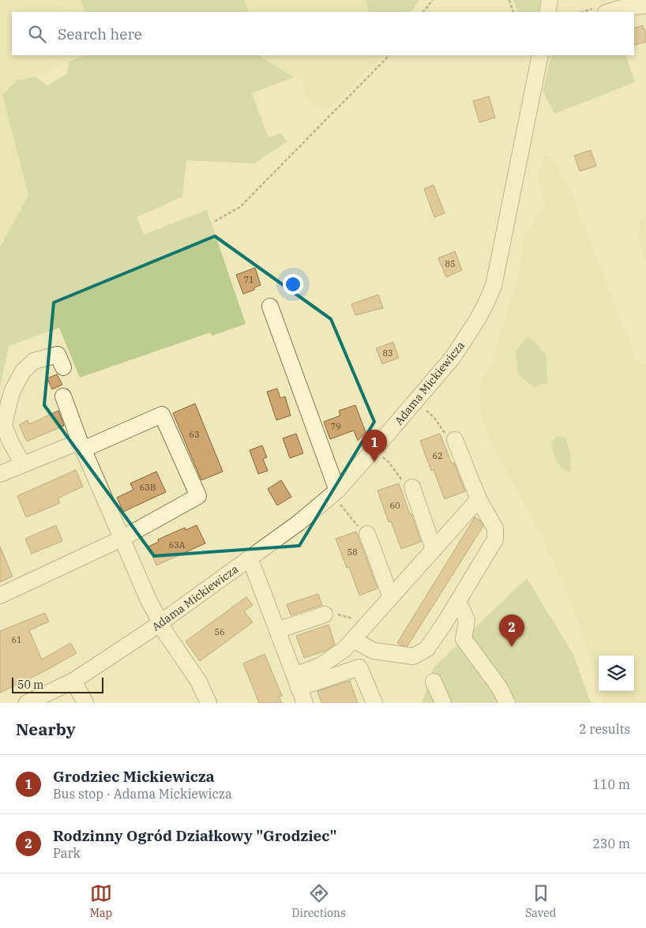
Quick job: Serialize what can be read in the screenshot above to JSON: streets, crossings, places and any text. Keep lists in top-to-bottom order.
{
  "streets": {
    "street": ["Adama Mickiewicza"]
  },
  "house_numbers": [
    "85",
    "71",
    "83",
    "79",
    "63",
    "62",
    "63B",
    "60",
    "63A",
    "58",
    "56",
    "61"
  ],
  "scale_bar": "50 m",
  "page": {
    "search": "Search here",
    "pins": ["1", "2"],
    "scale": "50 m",
    "heading": ["Nearby", "2 results"],
    "list": [
      {
        "mark": "1",
        "name": "Grodziec Mickiewicza",
        "note": "Bus stop · Adama Mickiewicza",
        "value": "110 m"
      },
      {
        "mark": "2",
        "name": "Rodzinny Ogród Działkowy \"Grodziec\"",
        "note": "Park",
        "value": "230 m"
      }
    ],
    "nav": ["Map", "Directions", "Saved"]
  }
}
